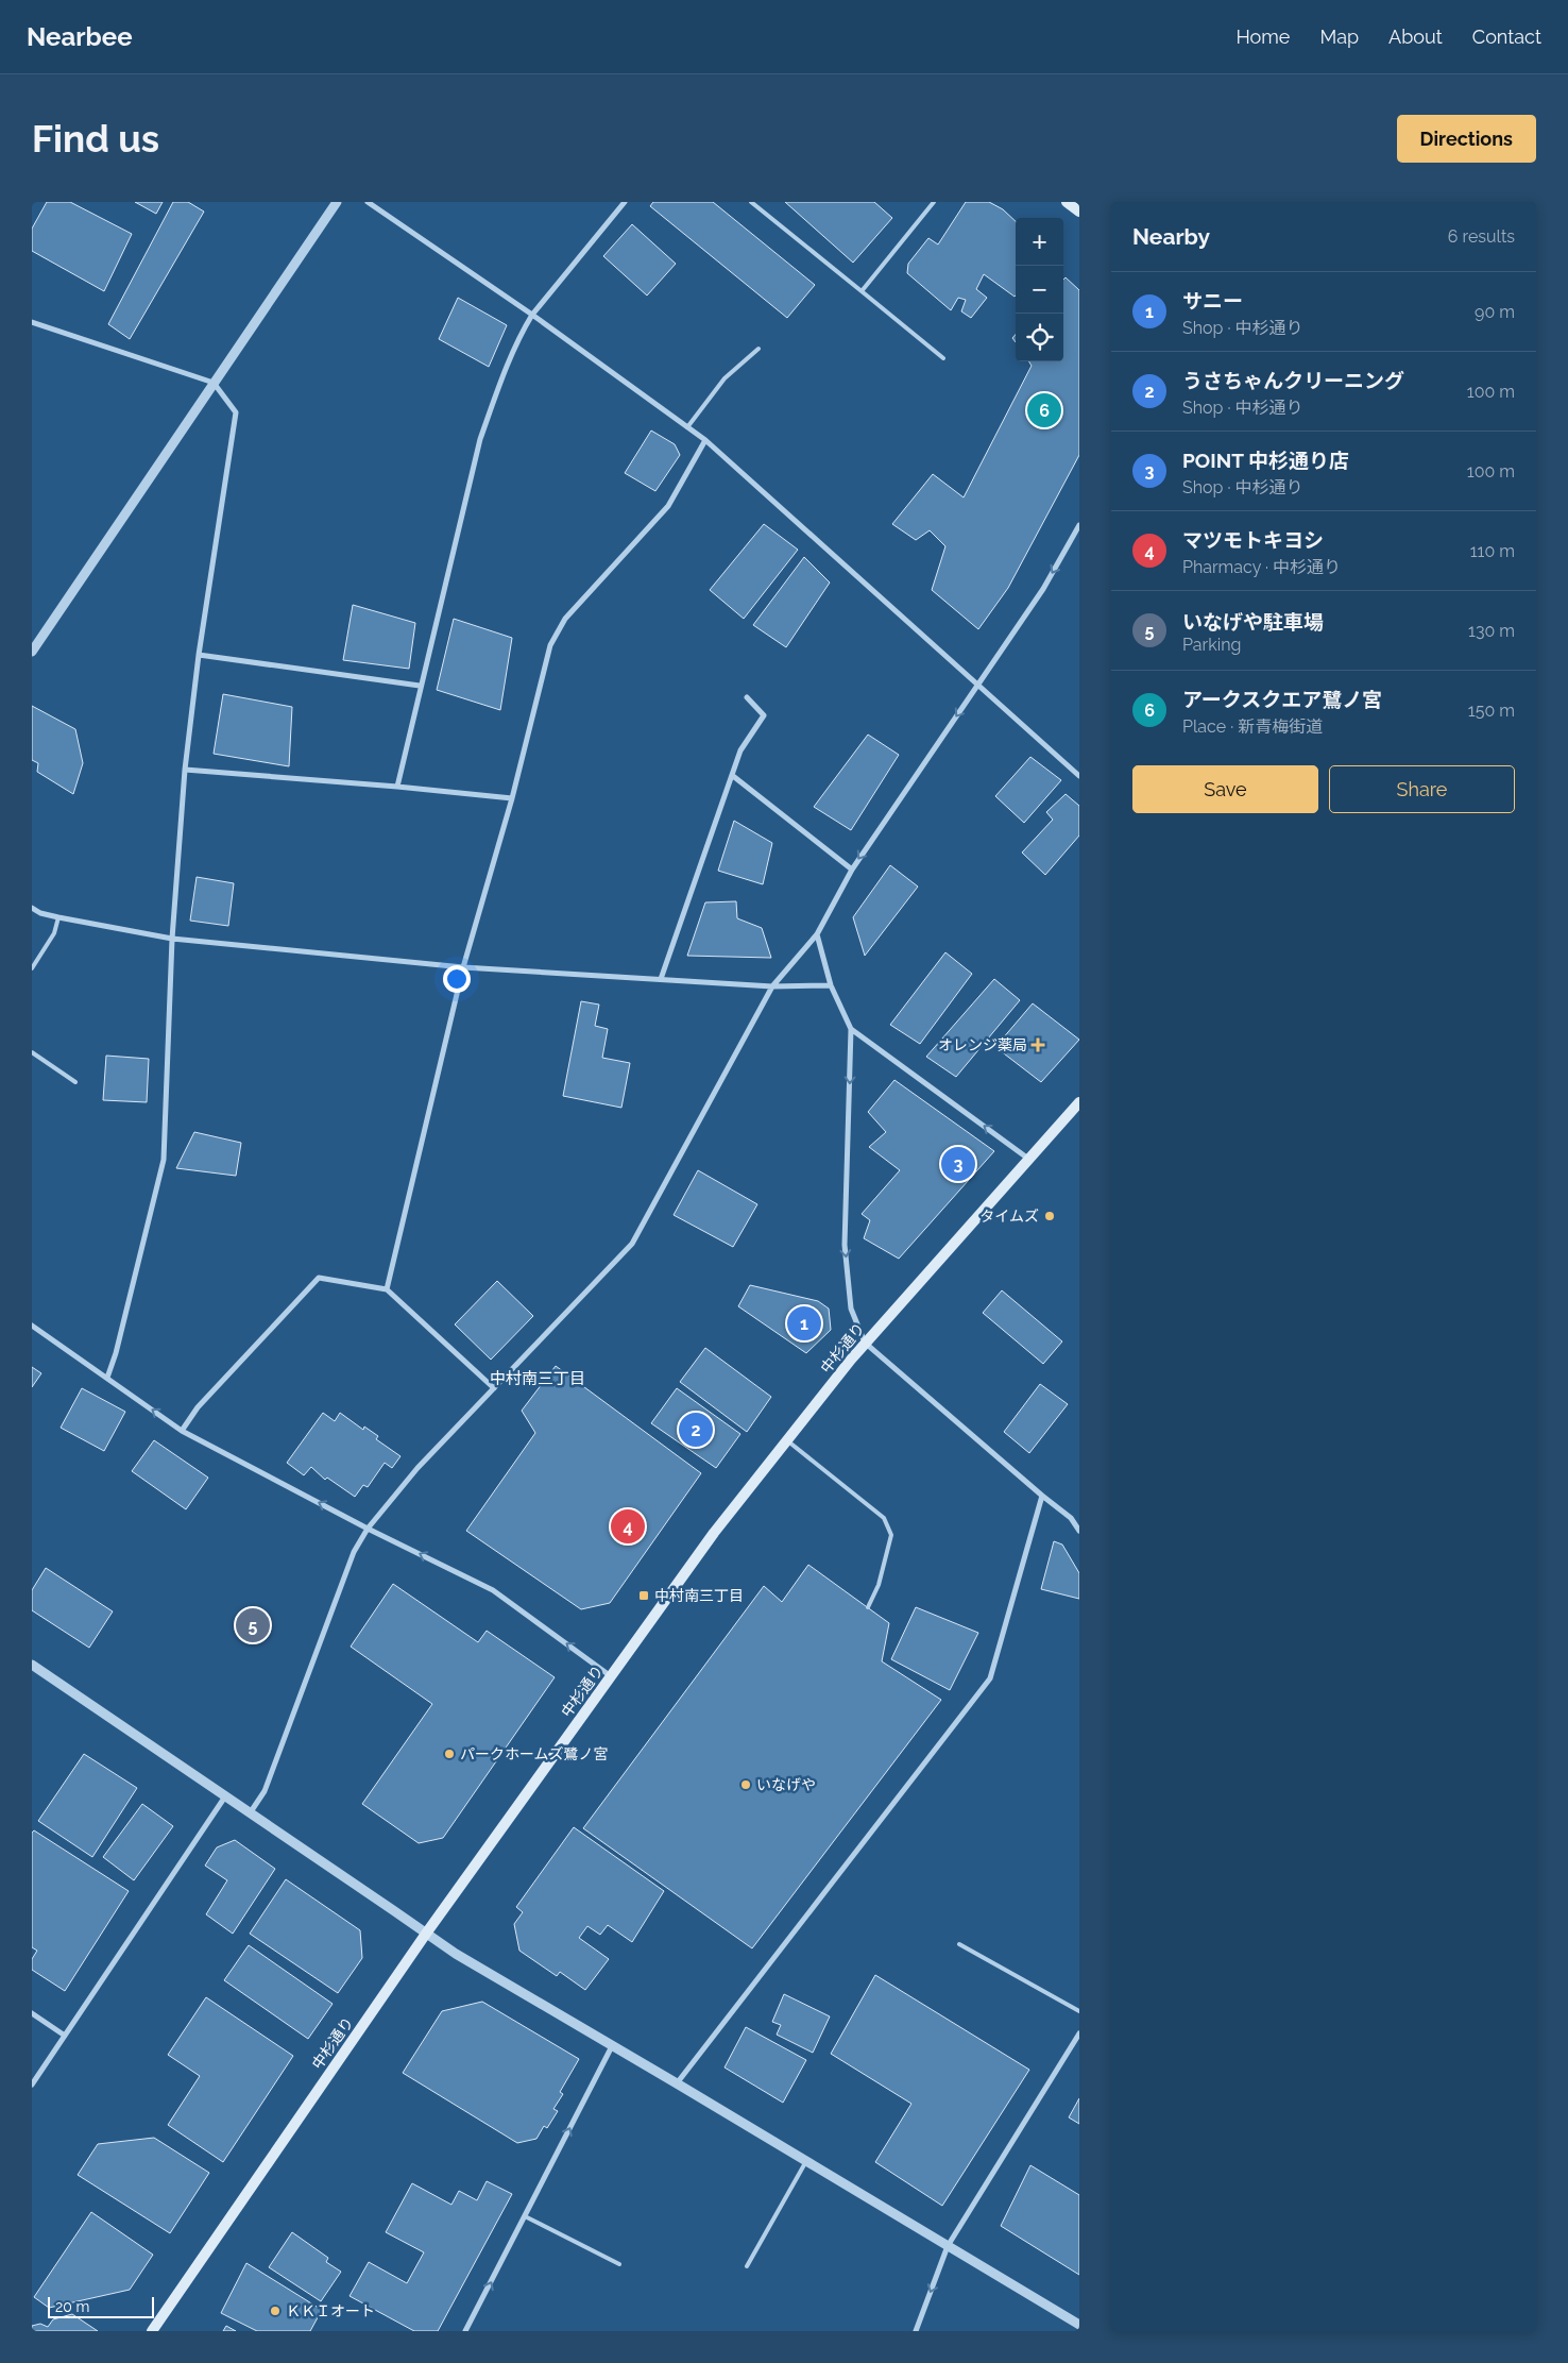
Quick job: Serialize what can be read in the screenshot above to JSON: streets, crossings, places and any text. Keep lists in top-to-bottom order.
{
  "streets": {
    "main road": ["中杉通り"]
  },
  "districts": ["中村南三丁目"],
  "places": {
    "health": ["オレンジ薬局"],
    "other": [
      "タイムズ",
      "パークホームズ鷺ノ宮",
      "いなげや",
      "ＫＫＩオート"
    ],
    "transit": ["中村南三丁目"]
  },
  "scale_bar": "20 m",
  "page": {
    "header": "Nearbee",
    "nav": [
      "Home",
      "Map",
      "About",
      "Contact"
    ],
    "buttons": [
      "Directions",
      ["Save", "Share"]
    ],
    "title": "Find us",
    "heading": ["Nearby", "6 results"],
    "map_buttons": ["+", "−"],
    "list": [
      {
        "mark": "1",
        "name": "サニー",
        "note": "Shop · 中杉通り",
        "value": "90 m"
      },
      {
        "mark": "2",
        "name": "うさちゃんクリーニング",
        "note": "Shop · 中杉通り",
        "value": "100 m"
      },
      {
        "mark": "3",
        "name": "POINT 中杉通り店",
        "note": "Shop · 中杉通り",
        "value": "100 m"
      },
      {
        "mark": "4",
        "name": "マツモトキヨシ",
        "note": "Pharmacy · 中杉通り",
        "value": "110 m"
      },
      {
        "mark": "5",
        "name": "いなげや駐車場",
        "note": "Parking",
        "value": "130 m"
      },
      {
        "mark": "6",
        "name": "アークスクエア鷺ノ宮",
        "note": "Place · 新青梅街道",
        "value": "150 m"
      }
    ],
    "pins": [
      "6",
      "3",
      "1",
      "2",
      "4",
      "5"
    ],
    "scale": "20 m"
  }
}
